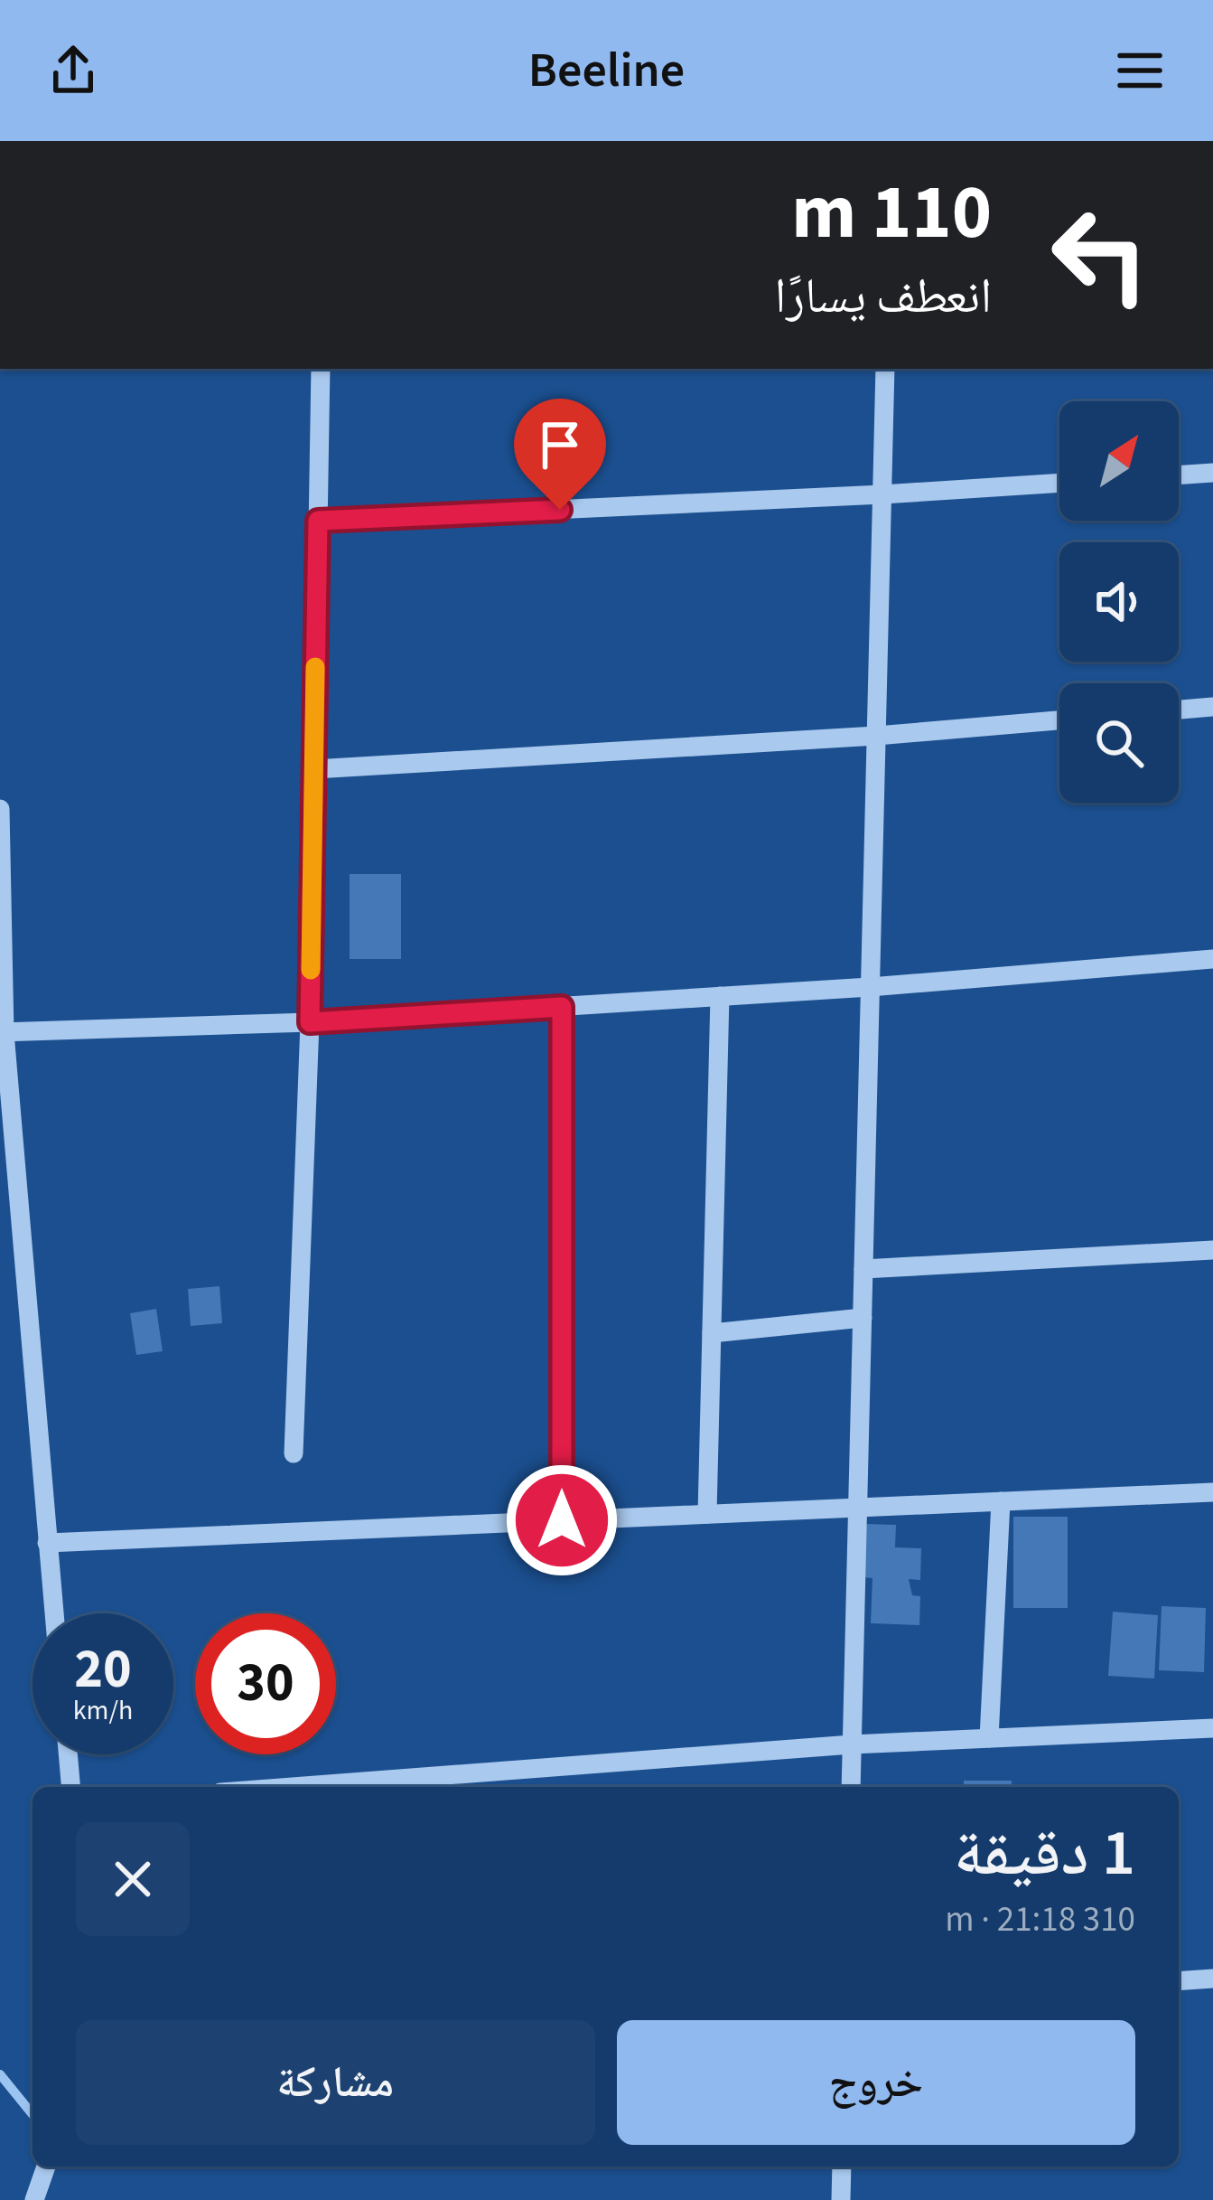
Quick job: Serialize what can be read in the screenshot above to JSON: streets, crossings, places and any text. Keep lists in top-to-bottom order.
{
  "north": "top right",
  "page": {
    "header": "Beeline",
    "turn": ["110 m", "انعطف يسارًا"],
    "speed": "20 km/h",
    "limit": "30",
    "heading": ["1 دقيقة", "310 m · 21:18"],
    "buttons": ["خروج", "مشاركة"]
  }
}
